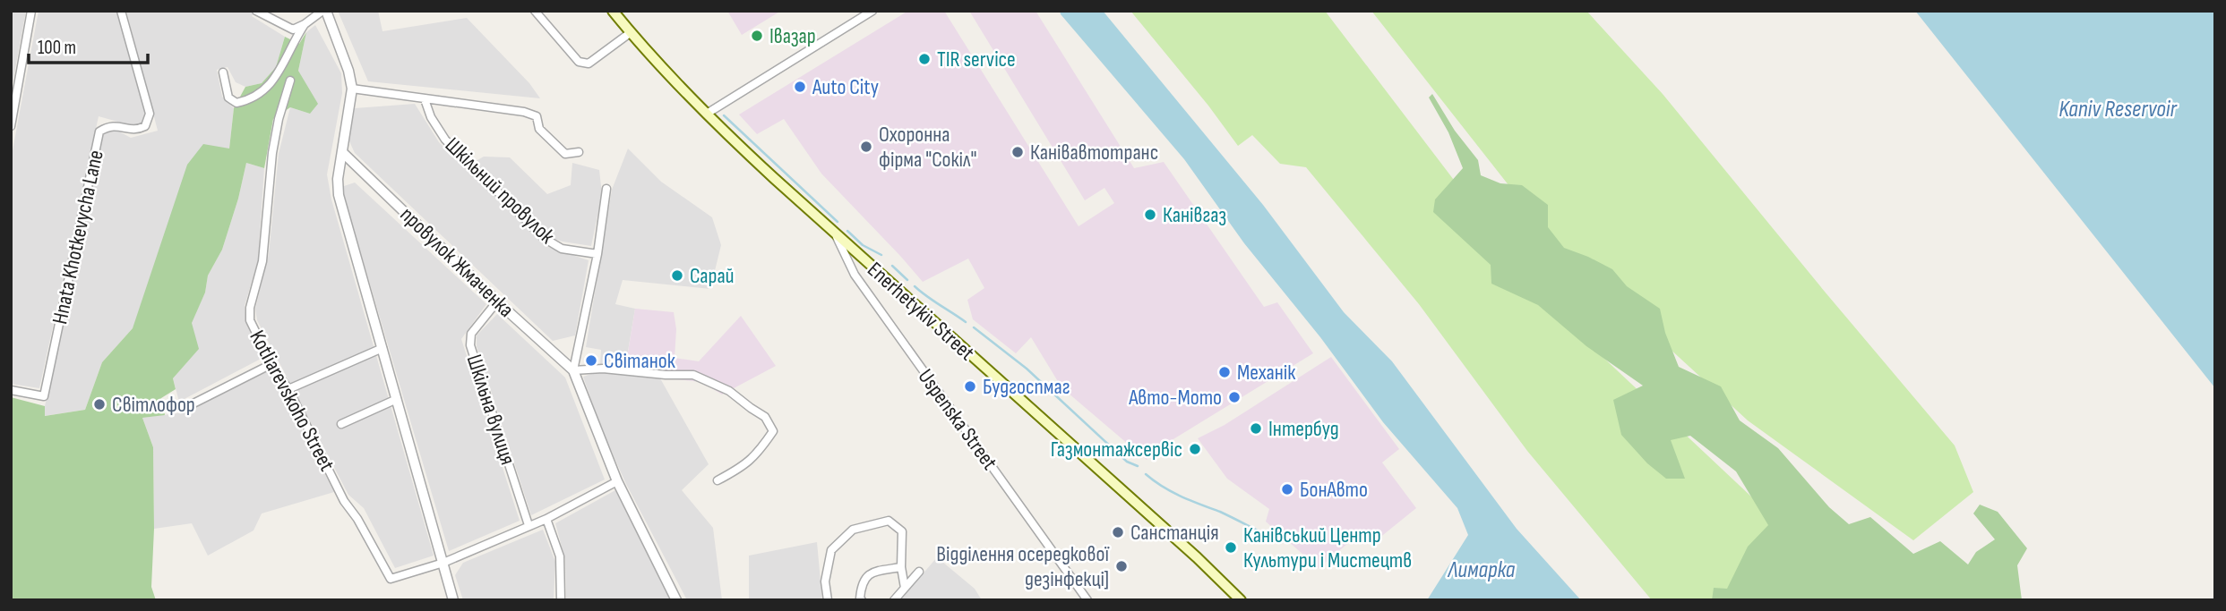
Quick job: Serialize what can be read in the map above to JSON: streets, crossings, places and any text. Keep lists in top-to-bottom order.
{
  "streets": {
    "main road": ["Enerhetykiv Street"],
    "street": [
      "Шкільний провулок",
      "Hnata Khotkevycha Lane",
      "провулок Жмаченка",
      "Kotliarevskoho Street",
      "Шкільна вулиця",
      "Uspenska Street"
    ]
  },
  "crossings": [
    ["провулок Жмаченка", "Шкільна вулиця"],
    ["Enerhetykiv Street", "Uspenska Street"]
  ],
  "water": ["Kaniv Reservoir", "Лимарка"],
  "places": [
    "Івазар",
    "TIR service",
    "Auto City",
    "Охоронна фірма \"Сокіл\"",
    "Канівавтотранс",
    "Канівгаз",
    "Сарай",
    "Світанок",
    "Механік",
    "Будгоспмаг",
    "Авто-Мото",
    "Світлофор",
    "Інтербуд",
    "Газмонтажсервіс",
    "БонАвто",
    "Санстанція",
    "Канівський Центр Культури і Мистецтв",
    "Відділення осередкової дезінфекці]"
  ],
  "scale_bar": "100 m"
}
